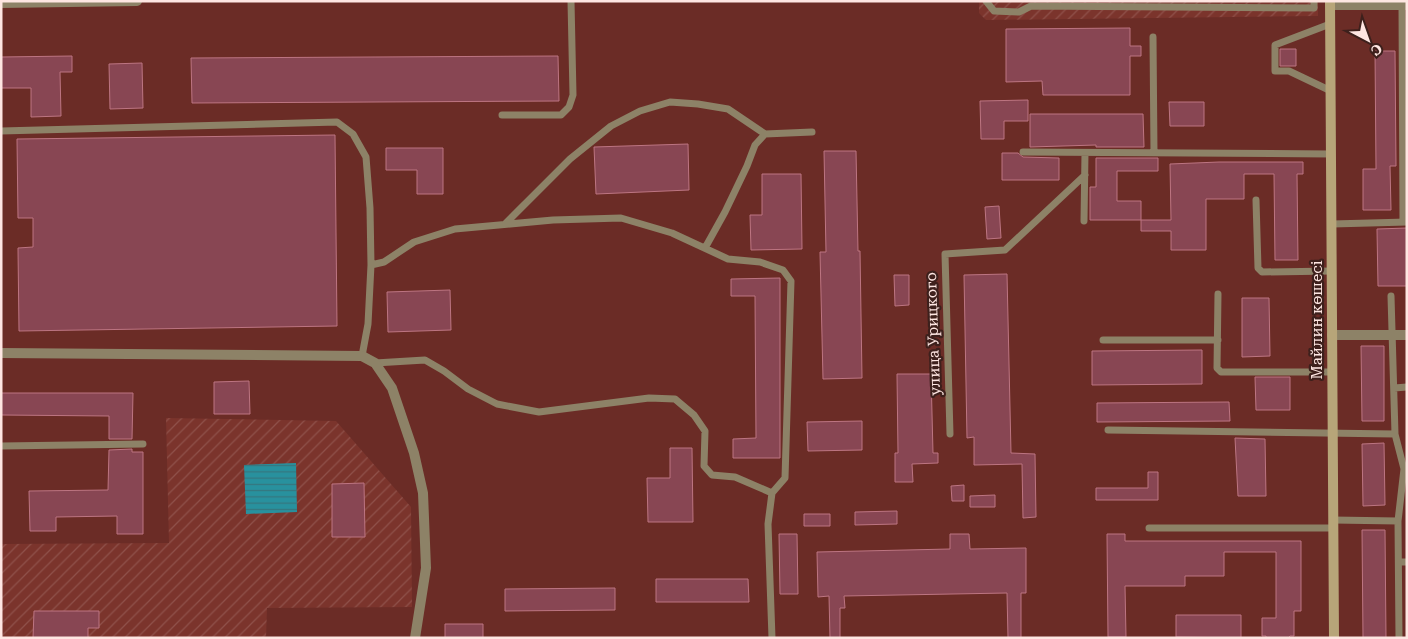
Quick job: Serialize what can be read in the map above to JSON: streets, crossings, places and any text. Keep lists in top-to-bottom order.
{
  "streets": {
    "main road": ["Майлин көшесі"],
    "lane": ["улица Урицкого"]
  },
  "north": "bottom right"
}
